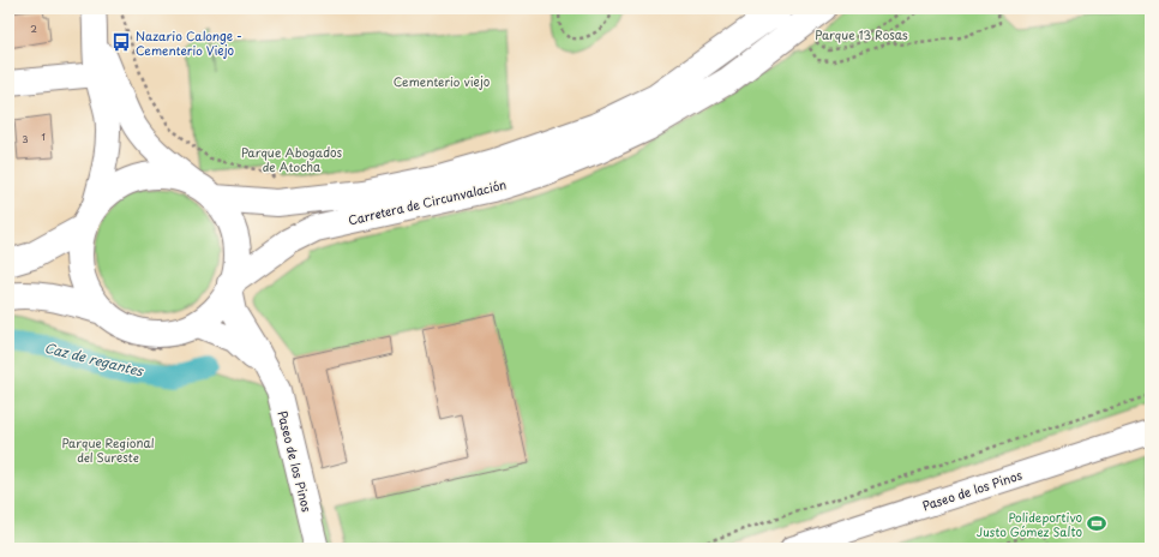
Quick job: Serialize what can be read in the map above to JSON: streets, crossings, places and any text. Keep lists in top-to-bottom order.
{
  "streets": {
    "main road": ["Carretera de Circunvalación"],
    "street": ["Paseo de los Pinos"]
  },
  "crossings": [
    ["Carretera de Circunvalación", "Paseo de los Pinos"]
  ],
  "water": ["Caz de regantes"],
  "parks": [
    "Parque 13 Rosas",
    "Cementerio viejo",
    "Parque Abogados de Atocha",
    "Parque Regional del Sureste"
  ],
  "places": {
    "bus stop": ["Nazario Calonge - Cementerio Viejo"],
    "sports": ["Polideportivo Justo Gómez Salto"]
  },
  "house_numbers": ["2", "1", "3"]
}
